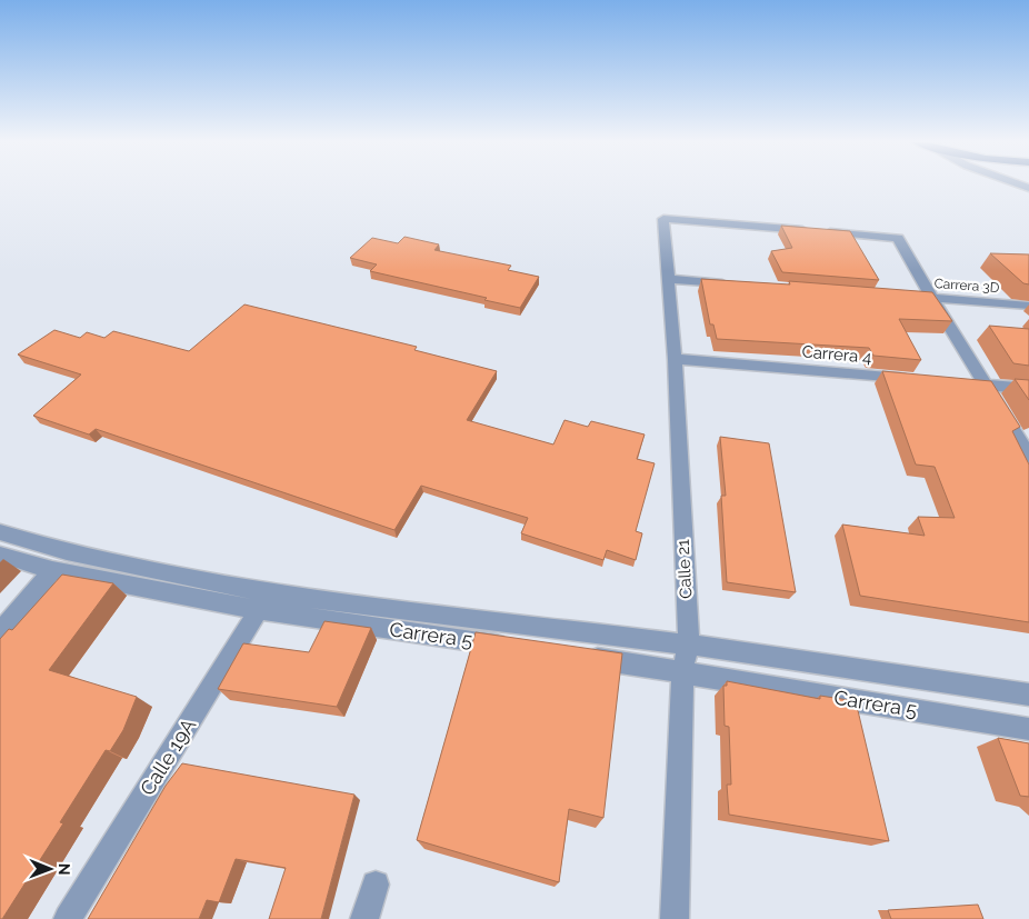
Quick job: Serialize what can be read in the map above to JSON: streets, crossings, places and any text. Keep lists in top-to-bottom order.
{
  "streets": {
    "street": [
      "Carrera 3D",
      "Carrera 4",
      "Calle 21",
      "Carrera 5",
      "Calle 19A"
    ]
  },
  "crossings": [
    ["Carrera 3D", "Calle 21"],
    ["Carrera 4", "Calle 21"],
    ["Calle 21", "Carrera 5"],
    ["Carrera 5", "Calle 19A"]
  ],
  "north": "right"
}
